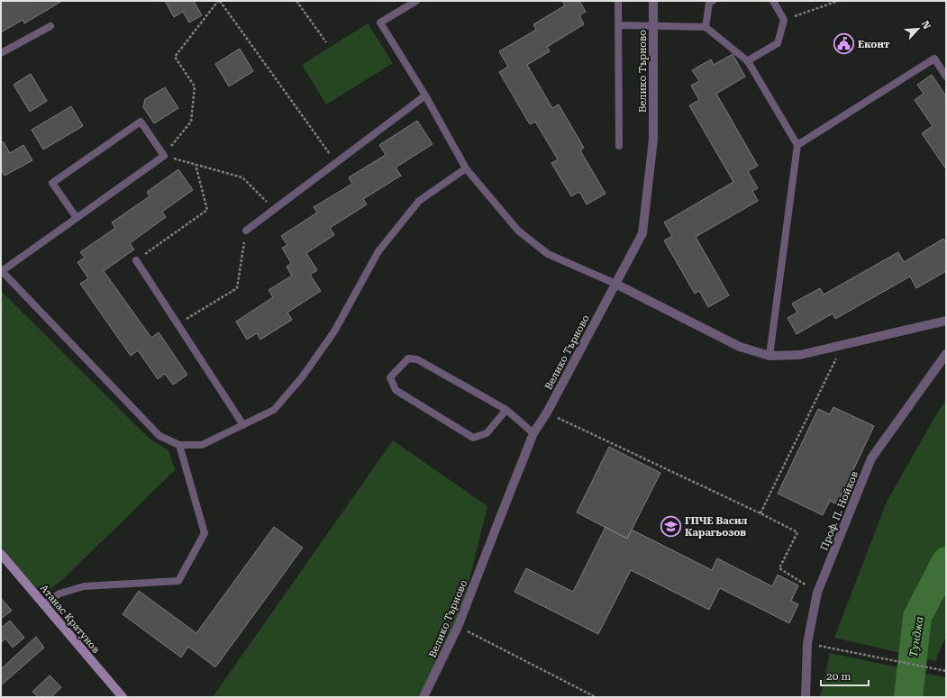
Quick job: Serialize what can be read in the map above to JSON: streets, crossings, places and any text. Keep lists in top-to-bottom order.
{
  "streets": {
    "main road": ["Атанас Кратунов"],
    "street": ["Велико Търново", "Проф. П. Нойков"]
  },
  "water": ["Тунджа"],
  "places": {
    "public building": ["Еконт"],
    "school or university": ["ГПЧЕ Васил Карагьозов"]
  },
  "scale_bar": "20 m",
  "north": "top right"
}
